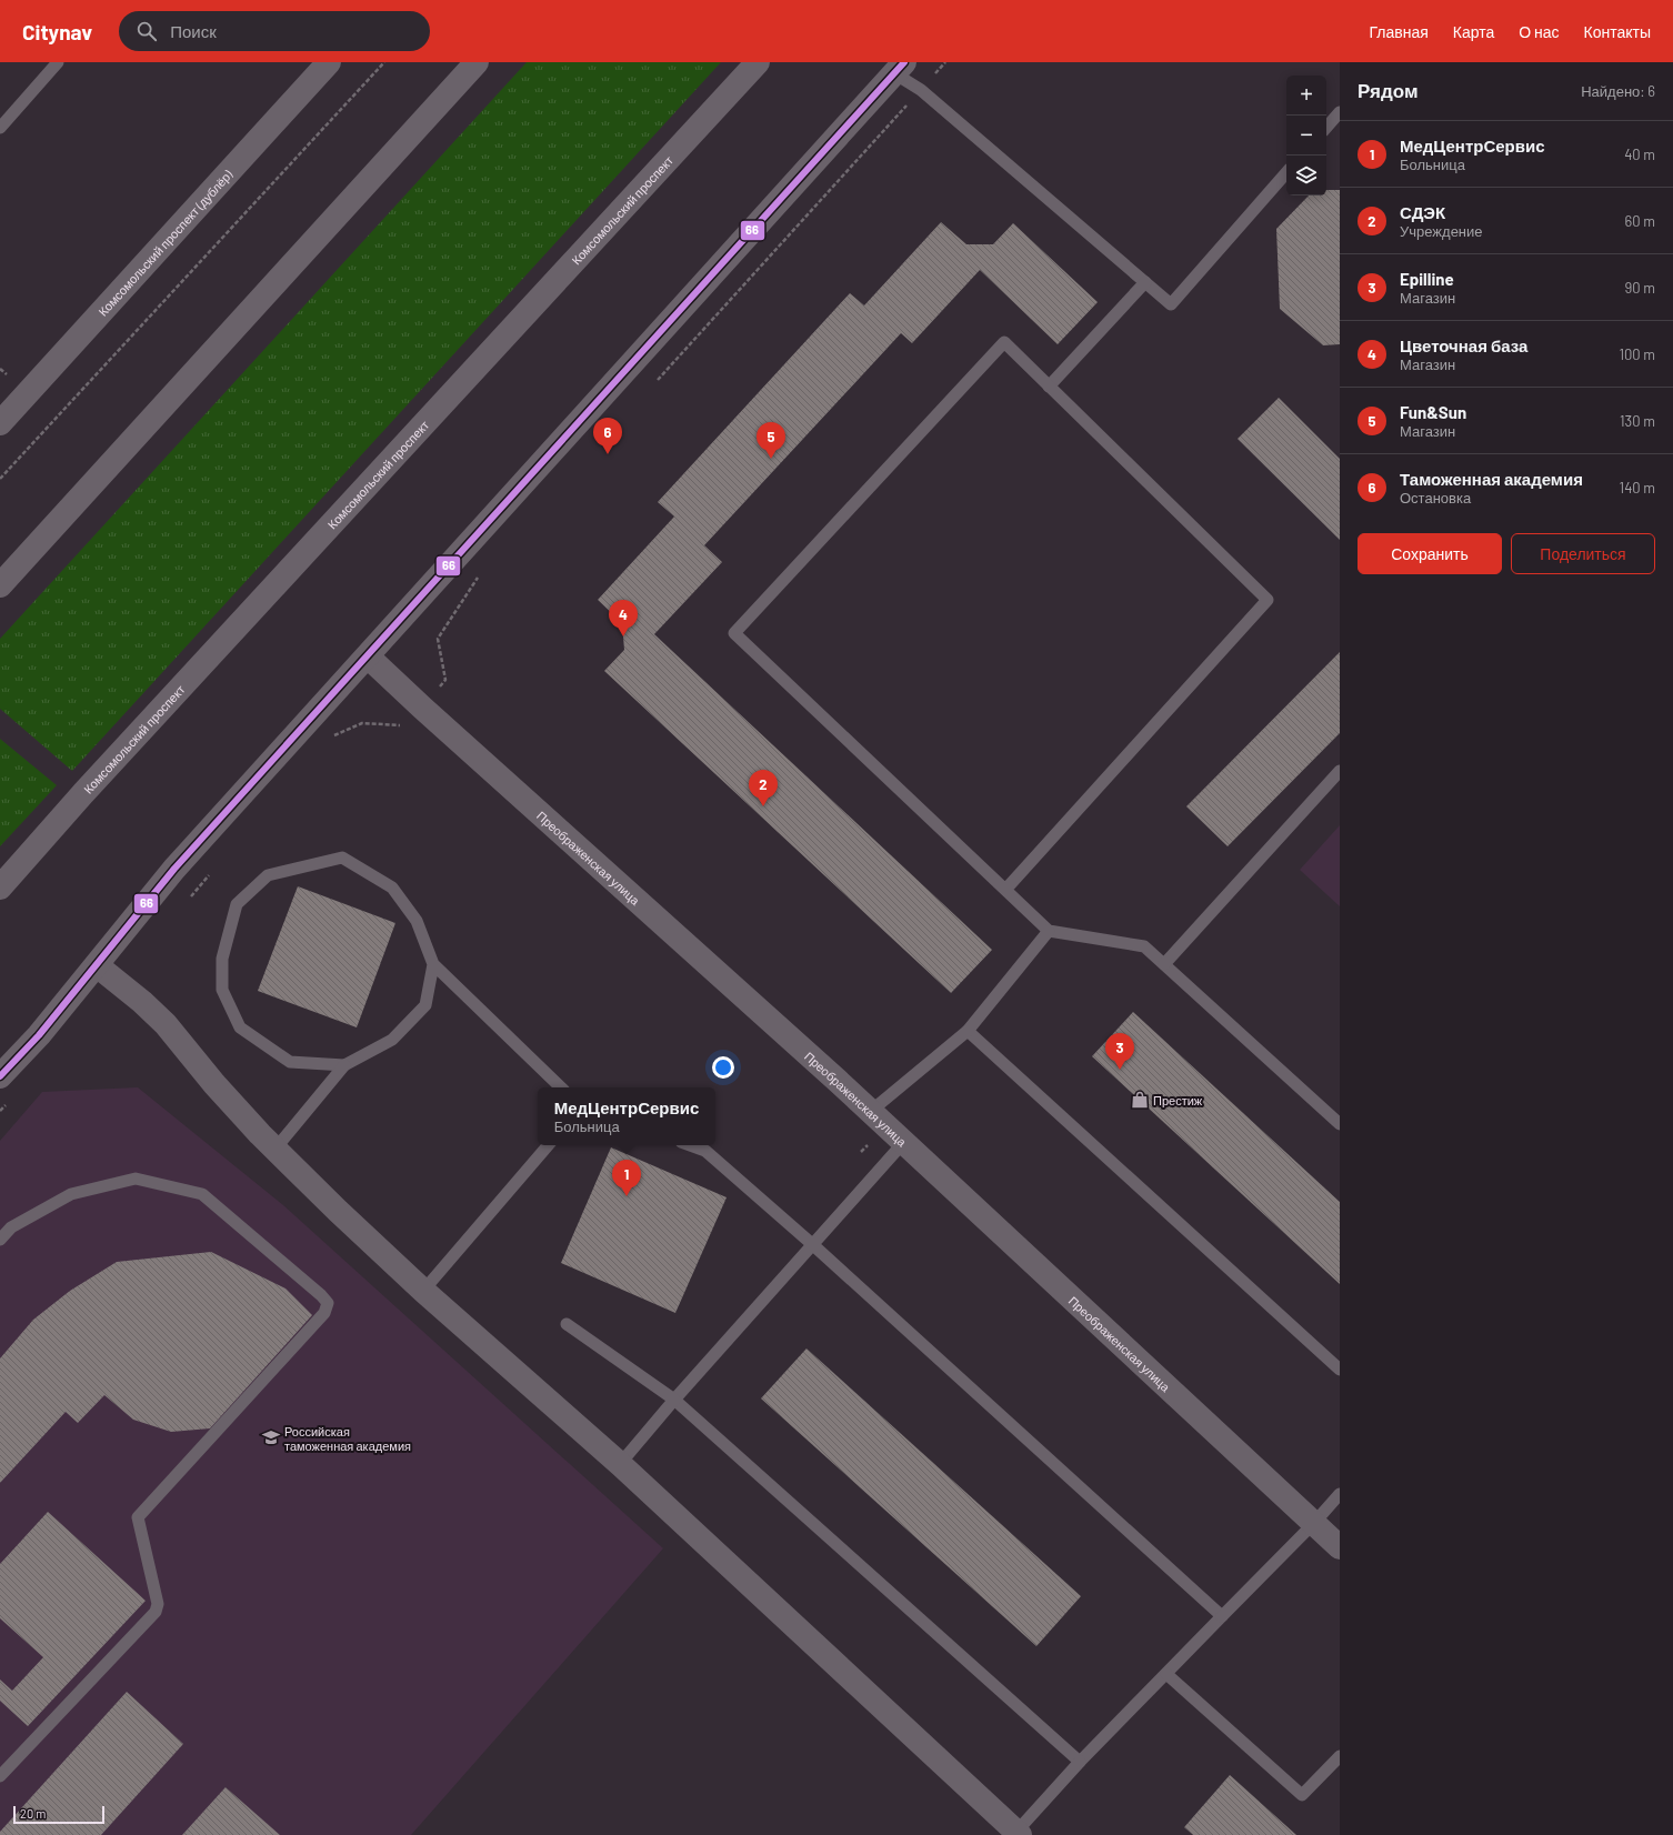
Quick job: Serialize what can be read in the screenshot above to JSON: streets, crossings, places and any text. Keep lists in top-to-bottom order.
{
  "streets": {
    "street": ["Комсомольский проспект", "Комсомольский проспект (дублёр)", "Преображенская улица"]
  },
  "places": {
    "shop": ["Престиж"],
    "school or university": ["Российская таможенная академия"]
  },
  "lines": ["transit line 66"],
  "scale_bar": "20 m",
  "page": {
    "header": "Citynav",
    "search": "Поиск",
    "nav": [
      "Главная",
      "Карта",
      "О нас",
      "Контакты"
    ],
    "heading": ["Рядом", "Найдено: 6"],
    "map_buttons": ["+", "−"],
    "list": [
      {
        "mark": "1",
        "name": "МедЦентрСервис",
        "note": "Больница",
        "value": "40 m"
      },
      {
        "mark": "2",
        "name": "СДЭК",
        "note": "Учреждение",
        "value": "60 m"
      },
      {
        "mark": "3",
        "name": "Epilline",
        "note": "Магазин",
        "value": "90 m"
      },
      {
        "mark": "4",
        "name": "Цветочная база",
        "note": "Магазин",
        "value": "100 m"
      },
      {
        "mark": "5",
        "name": "Fun&Sun",
        "note": "Магазин",
        "value": "130 m"
      },
      {
        "mark": "6",
        "name": "Таможенная академия",
        "note": "Остановка",
        "value": "140 m"
      }
    ],
    "pins": [
      "6",
      "5",
      "4",
      "2",
      "3",
      "1"
    ],
    "buttons": ["Сохранить", "Поделиться"],
    "popup": ["МедЦентрСервис", "Больница"],
    "scale": "20 m"
  }
}
